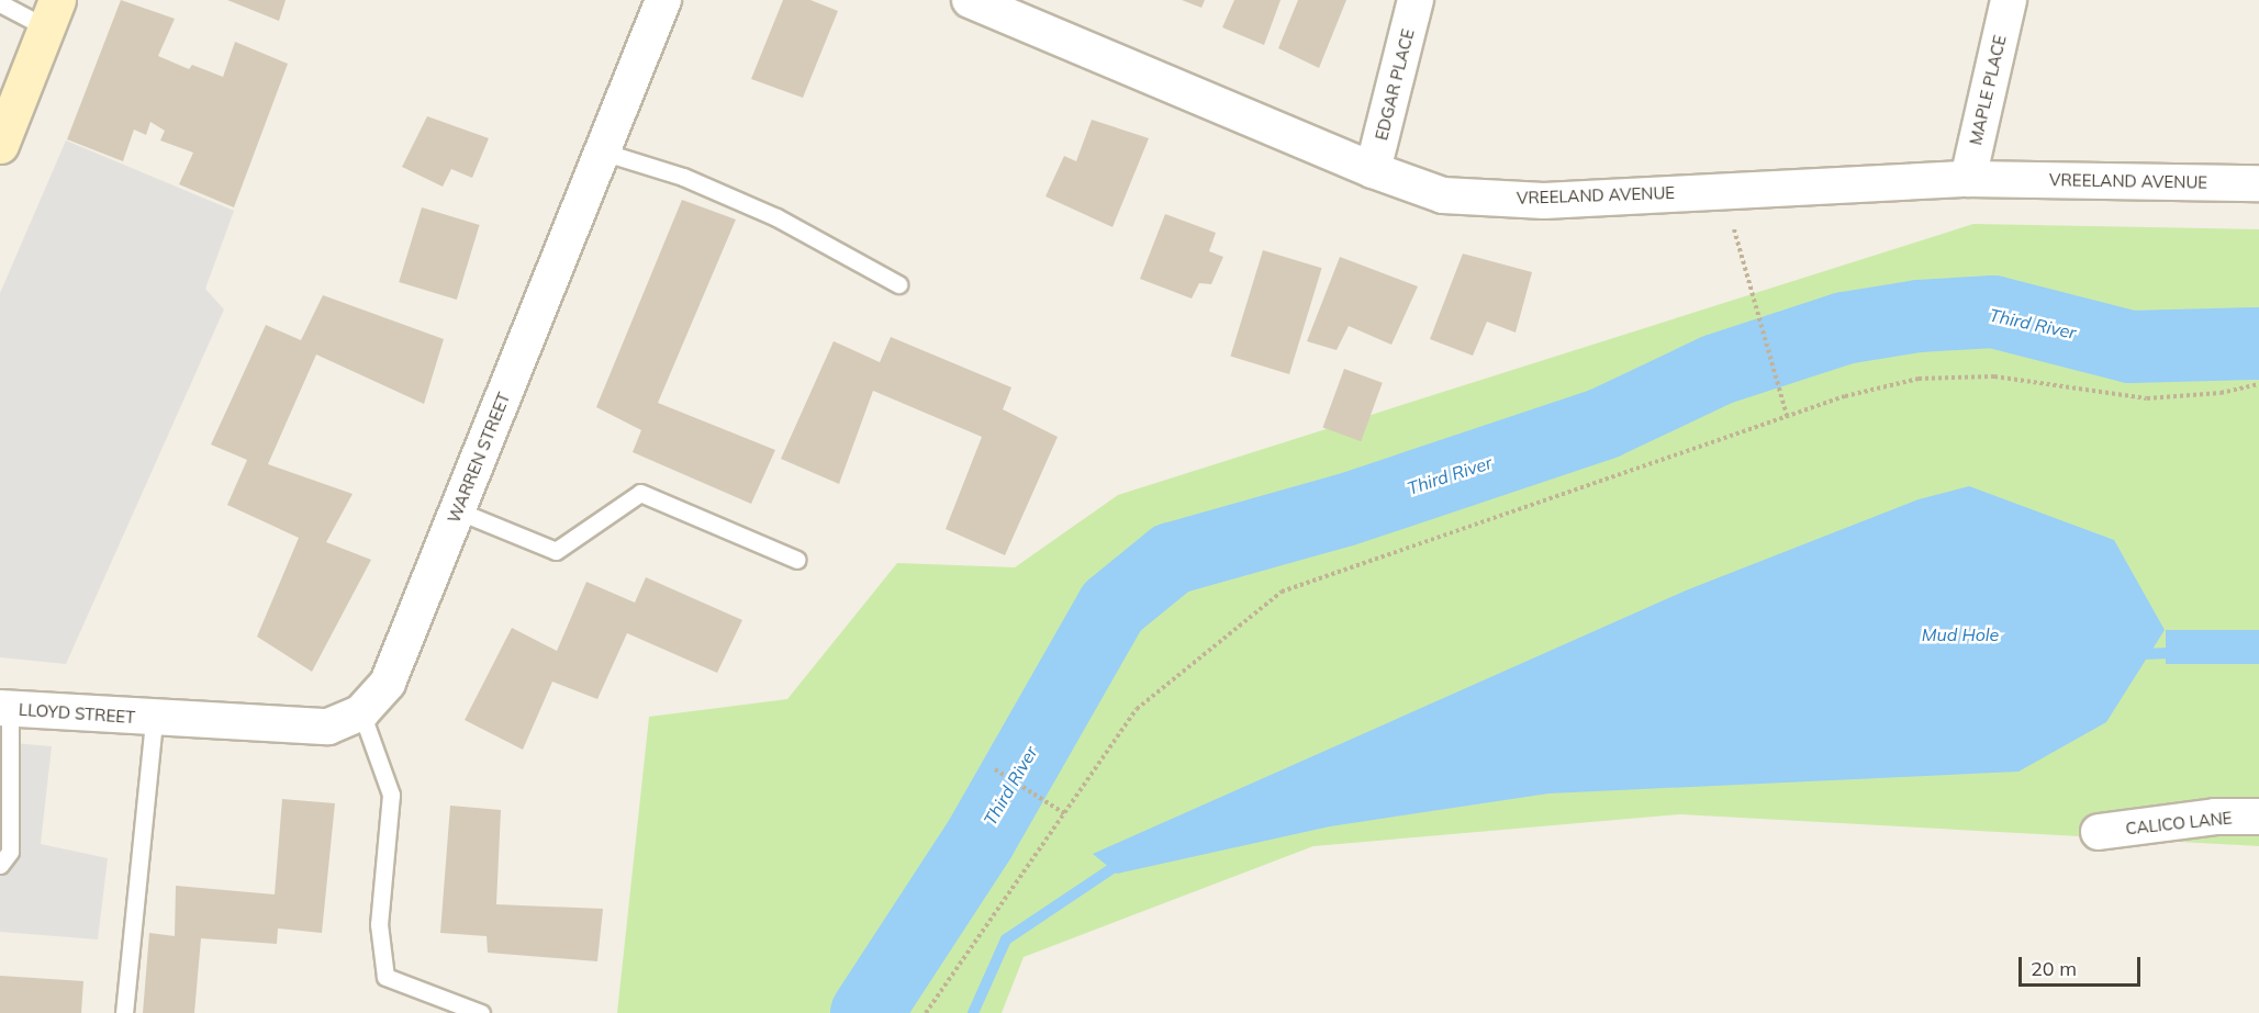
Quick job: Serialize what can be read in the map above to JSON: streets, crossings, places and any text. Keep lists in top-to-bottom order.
{
  "streets": {
    "street": [
      "EDGAR PLACE",
      "MAPLE PLACE",
      "VREELAND AVENUE",
      "WARREN STREET",
      "LLOYD STREET",
      "CALICO LANE"
    ]
  },
  "crossings": [
    ["EDGAR PLACE", "VREELAND AVENUE"],
    ["MAPLE PLACE", "VREELAND AVENUE"],
    ["WARREN STREET", "LLOYD STREET"]
  ],
  "water": ["Third River", "Mud Hole"],
  "scale_bar": "20 m"
}
